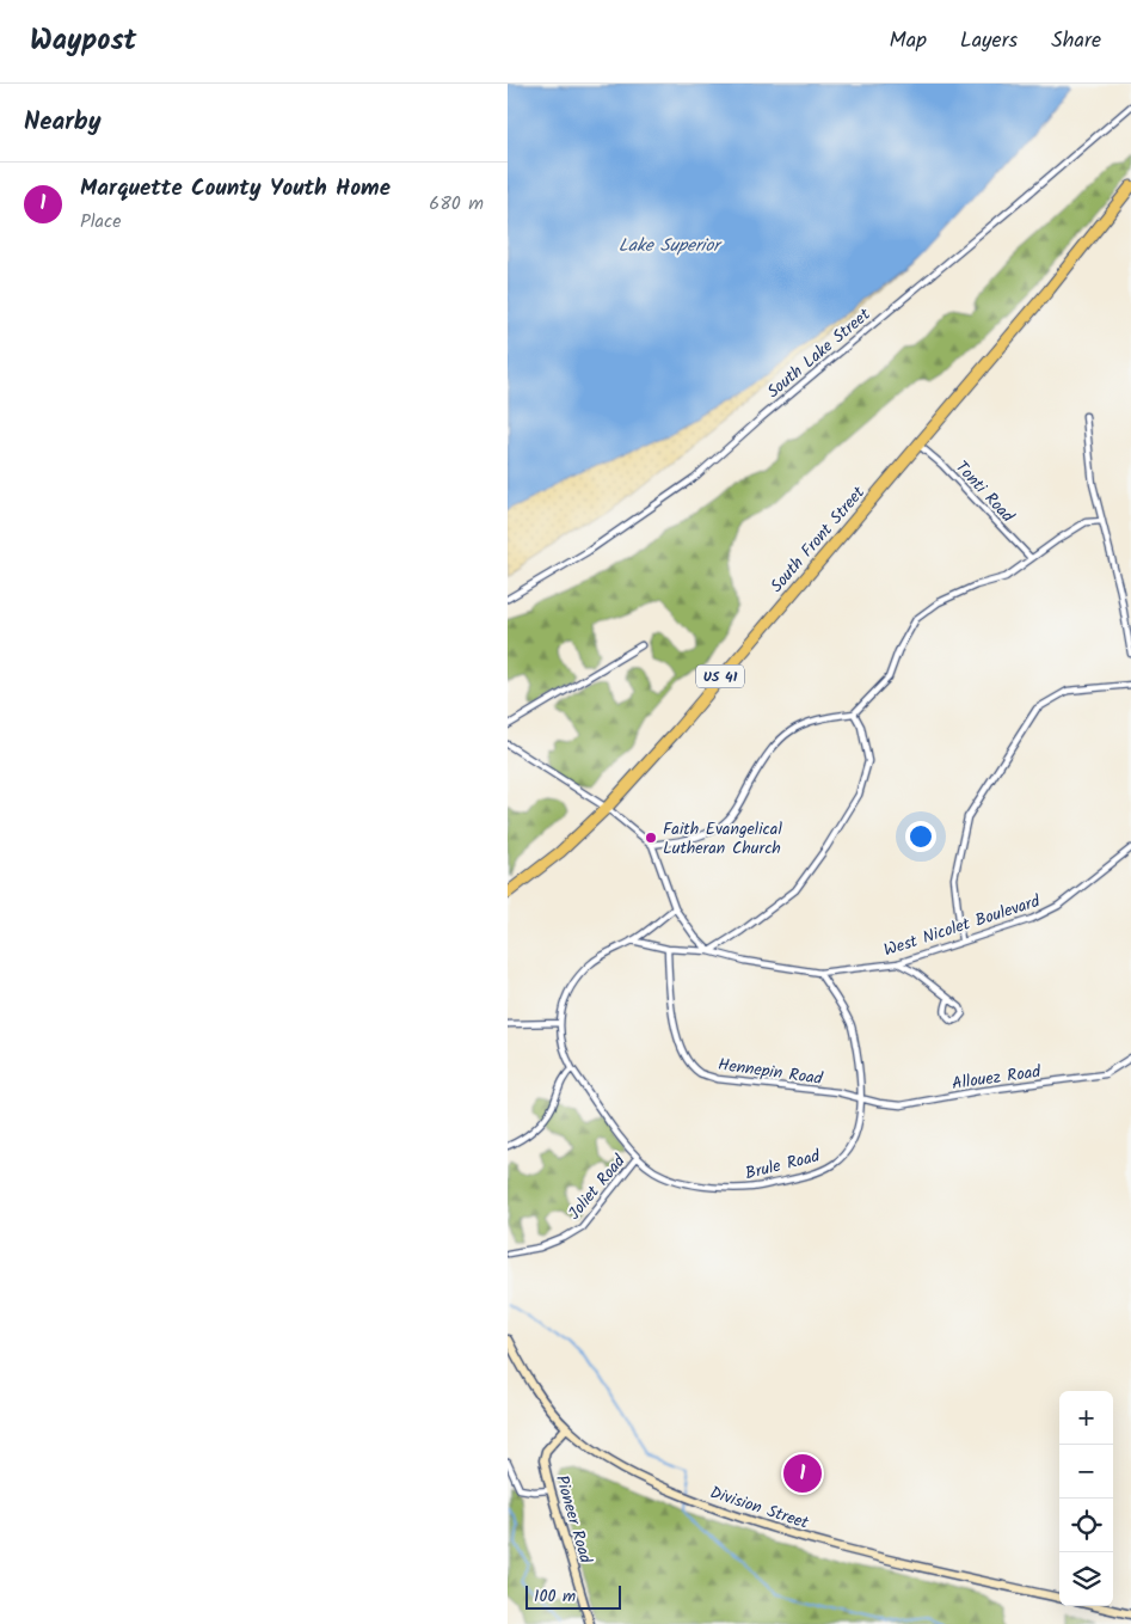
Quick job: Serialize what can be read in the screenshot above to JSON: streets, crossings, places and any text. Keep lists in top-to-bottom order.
{
  "streets": {
    "highway": ["South Front Street", "US 41"],
    "street": [
      "South Lake Street",
      "Tonti Road",
      "West Nicolet Boulevard",
      "Hennepin Road",
      "Allouez Road",
      "Brule Road",
      "Joliet Road",
      "Division Street",
      "Pioneer Road"
    ]
  },
  "crossings": [
    ["Tonti Road", "South Front Street"],
    ["West Nicolet Boulevard", "Hennepin Road"],
    ["West Nicolet Boulevard", "Brule Road"],
    ["Hennepin Road", "Allouez Road"],
    ["Hennepin Road", "Brule Road"],
    ["Allouez Road", "Brule Road"],
    ["Brule Road", "Joliet Road"],
    ["Division Street", "Pioneer Road"]
  ],
  "water": ["Lake Superior"],
  "places": ["Faith Evangelical Lutheran Church"],
  "scale_bar": "100 m",
  "page": {
    "header": "Waypost",
    "nav": ["Map", "Layers", "Share"],
    "heading": "Nearby",
    "list": [
      {
        "mark": "1",
        "name": "Marquette County Youth Home",
        "note": "Place",
        "value": "680 m"
      }
    ],
    "map_buttons": ["+", "−"],
    "pins": "1",
    "scale": "100 m"
  }
}
